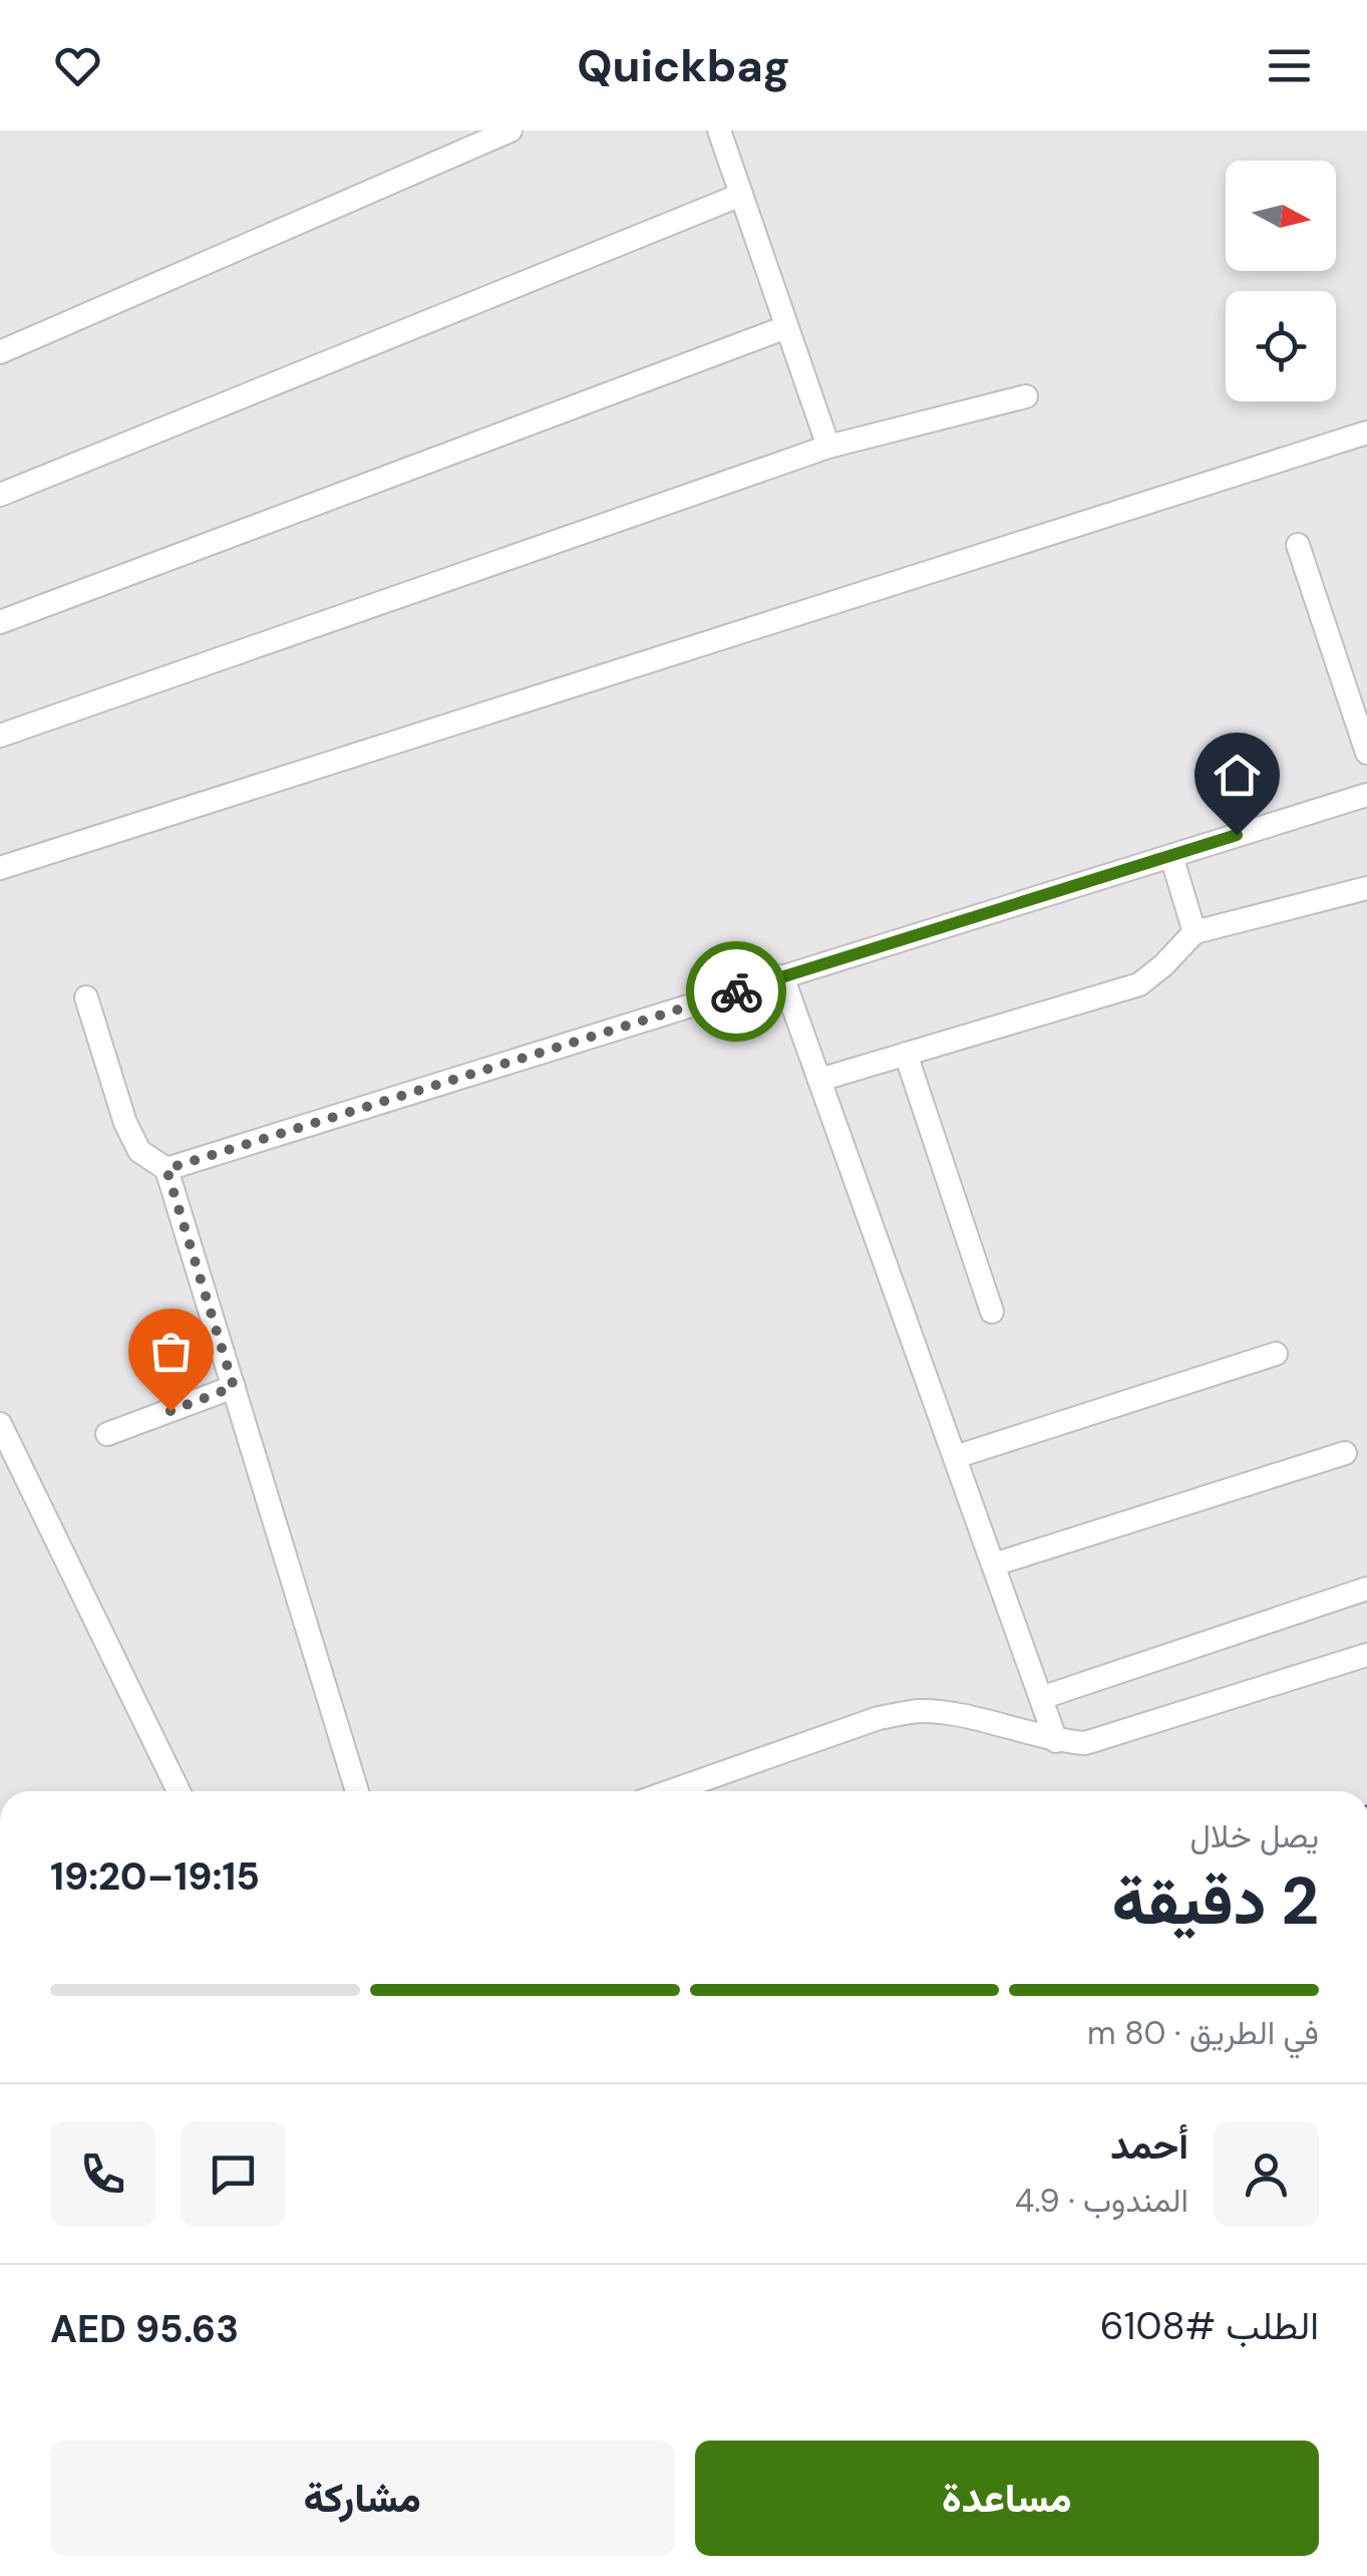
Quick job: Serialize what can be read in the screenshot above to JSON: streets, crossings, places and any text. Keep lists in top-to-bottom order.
{
  "north": "right",
  "page": {
    "header": "Quickbag",
    "heading": ["2 دقيقة", "يصل خلال", "19:15–19:20"],
    "panel": [
      "أحمد",
      "المندوب · 4.9",
      "الطلب #6108",
      "AED 95.63"
    ],
    "bar": "في الطريق · 80 m",
    "buttons": ["مساعدة", "مشاركة"]
  }
}
